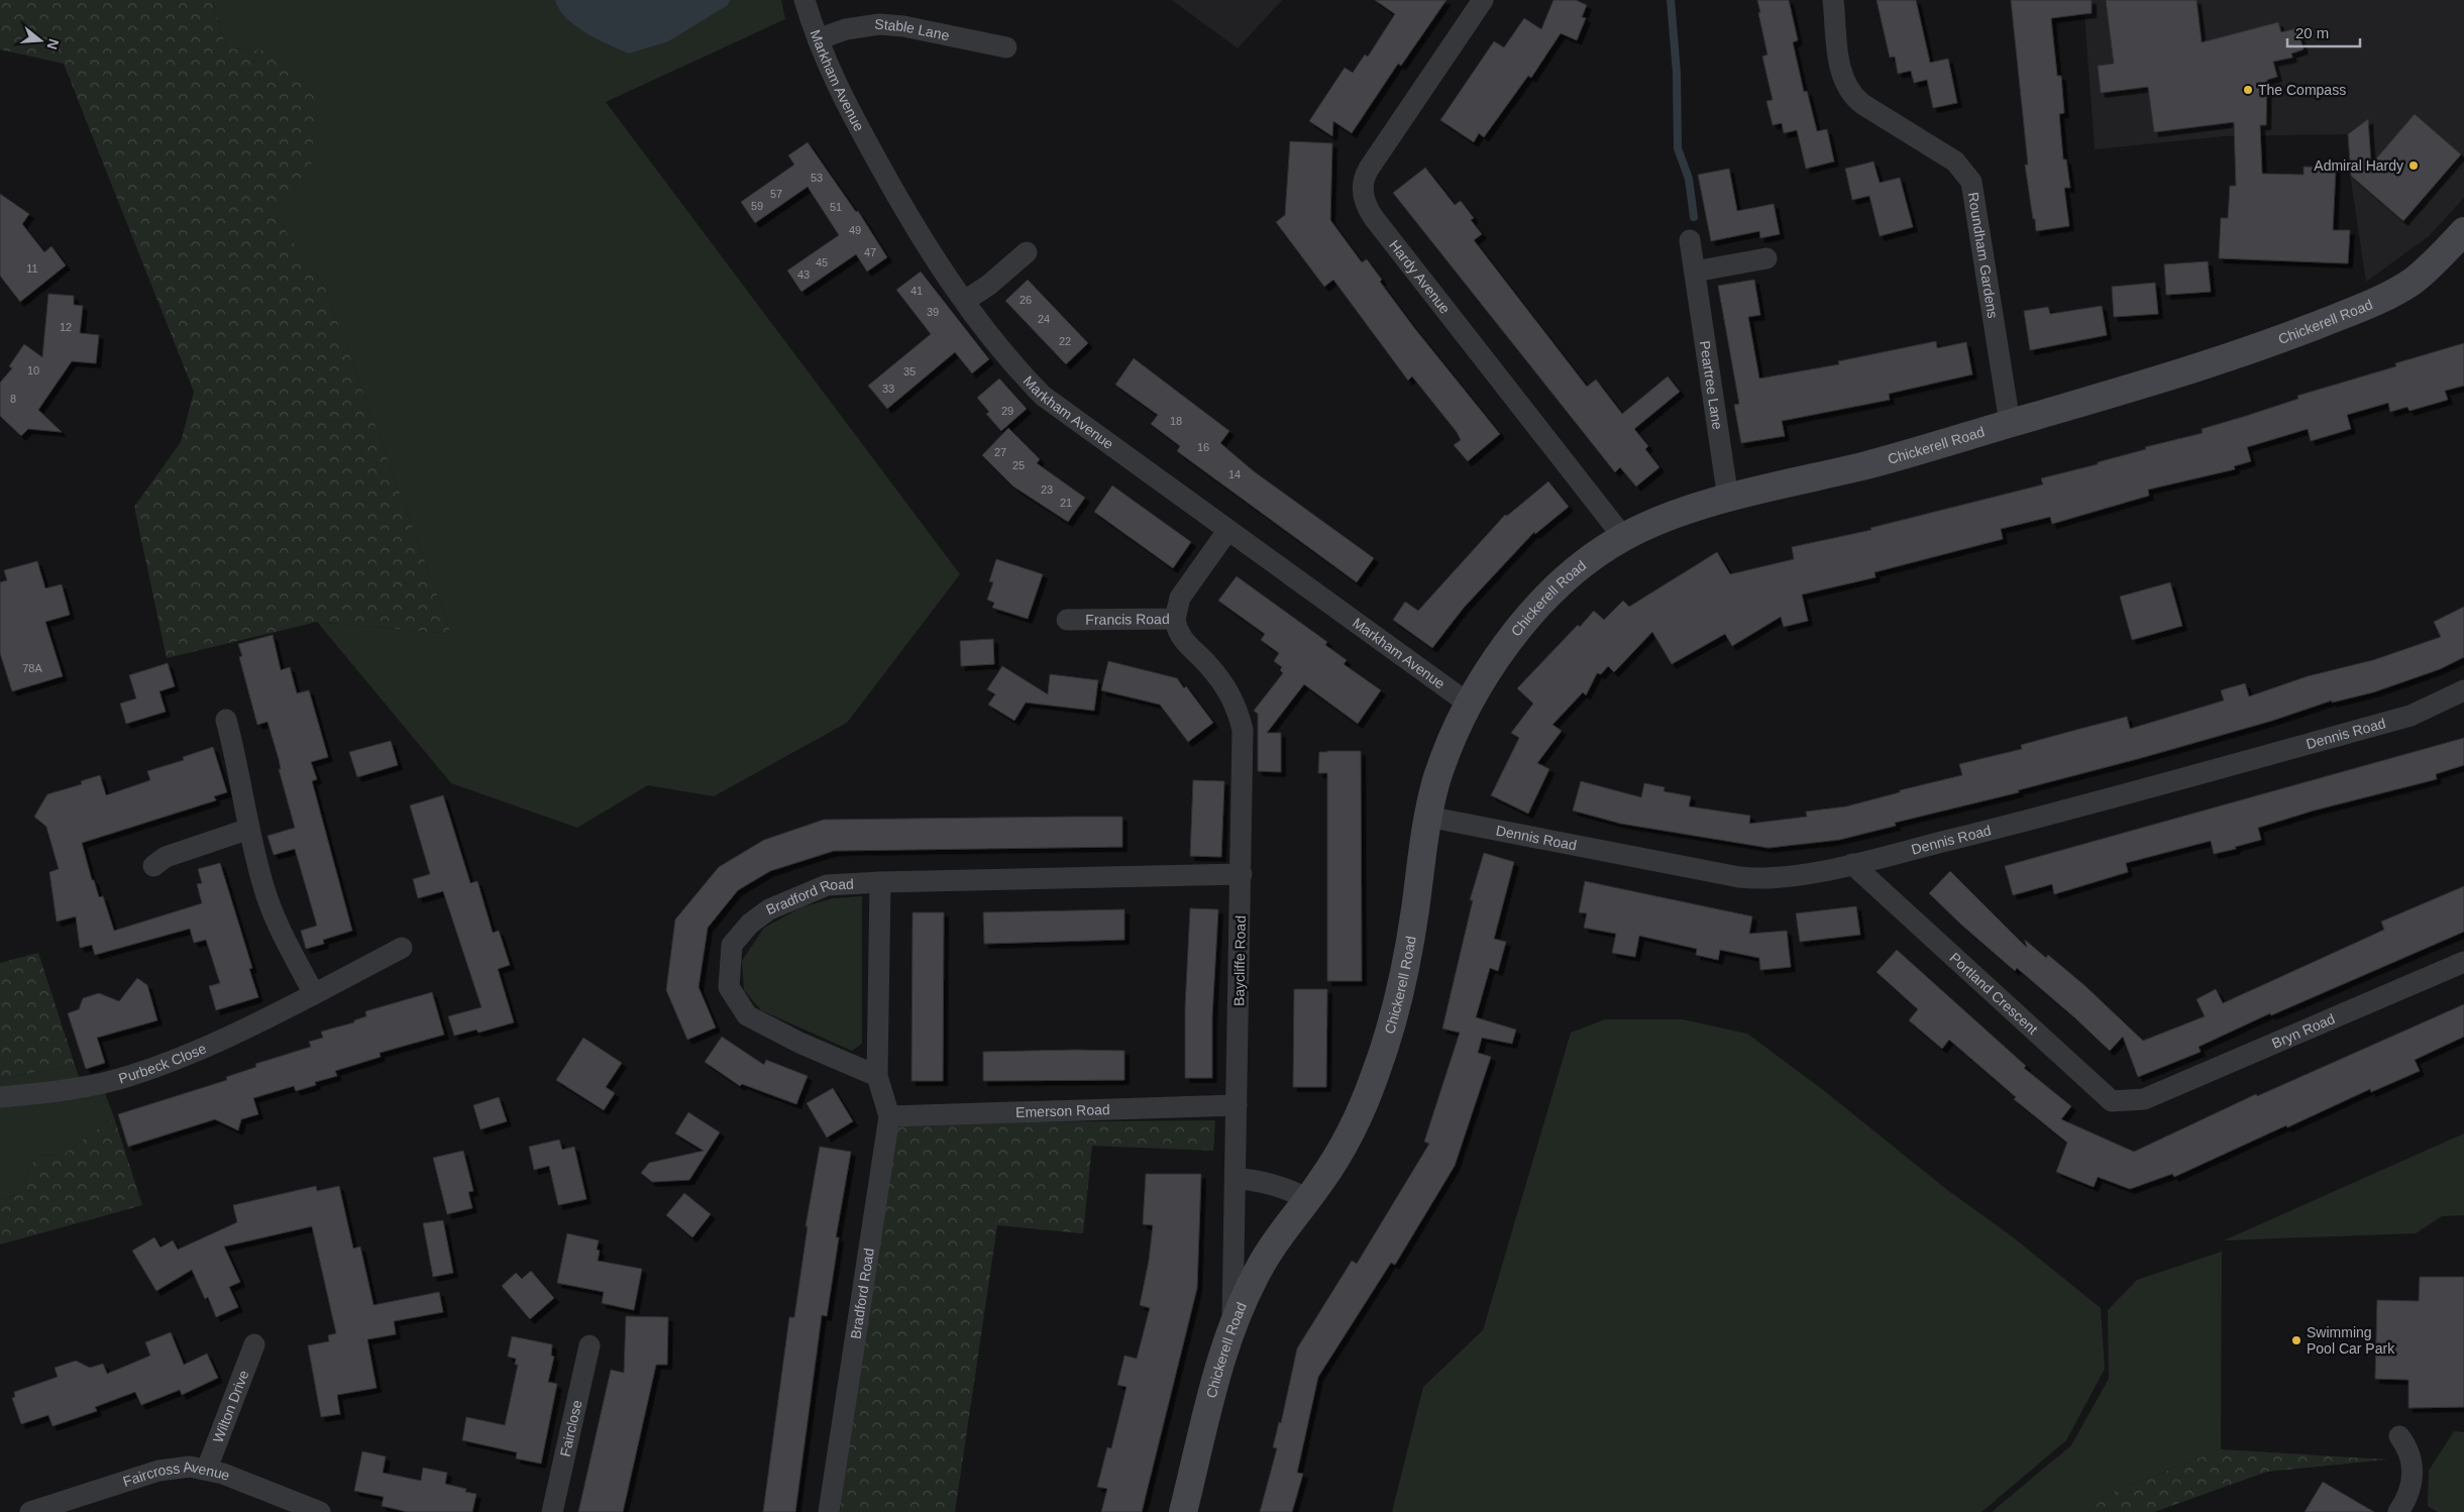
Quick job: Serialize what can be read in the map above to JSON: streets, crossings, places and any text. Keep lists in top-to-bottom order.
{
  "streets": {
    "main road": ["Chickerell Road"],
    "street": [
      "Stable Lane",
      "Markham Avenue",
      "Roundham Gardens",
      "Hardy Avenue",
      "Peartree Lane",
      "Francis Road",
      "Dennis Road",
      "Bradford Road",
      "Baycliffe Road",
      "Portland Crescent",
      "Bryn Road",
      "Purbeck Close",
      "Emerson Road",
      "Wilton Drive",
      "Fairclose",
      "Faircross Avenue"
    ]
  },
  "crossings": [
    ["Stable Lane", "Markham Avenue"],
    ["Markham Avenue", "Chickerell Road"],
    ["Markham Avenue", "Francis Road"],
    ["Roundham Gardens", "Chickerell Road"],
    ["Hardy Avenue", "Chickerell Road"],
    ["Chickerell Road", "Peartree Lane"],
    ["Chickerell Road", "Dennis Road"],
    ["Chickerell Road", "Baycliffe Road"],
    ["Francis Road", "Baycliffe Road"],
    ["Dennis Road", "Portland Crescent"],
    ["Bradford Road", "Baycliffe Road"],
    ["Bradford Road", "Emerson Road"],
    ["Baycliffe Road", "Emerson Road"],
    ["Portland Crescent", "Bryn Road"],
    ["Wilton Drive", "Faircross Avenue"]
  ],
  "places": ["The Compass", "Admiral Hardy", "Swimming Pool Car Park"],
  "house_numbers": [
    "53",
    "57",
    "59",
    "51",
    "49",
    "47",
    "45",
    "11",
    "43",
    "41",
    "26",
    "39",
    "24",
    "12",
    "22",
    "10",
    "35",
    "33",
    "8",
    "29",
    "18",
    "16",
    "27",
    "25",
    "14",
    "23",
    "21",
    "78A"
  ],
  "scale_bar": "20 m",
  "north": "right"
}
